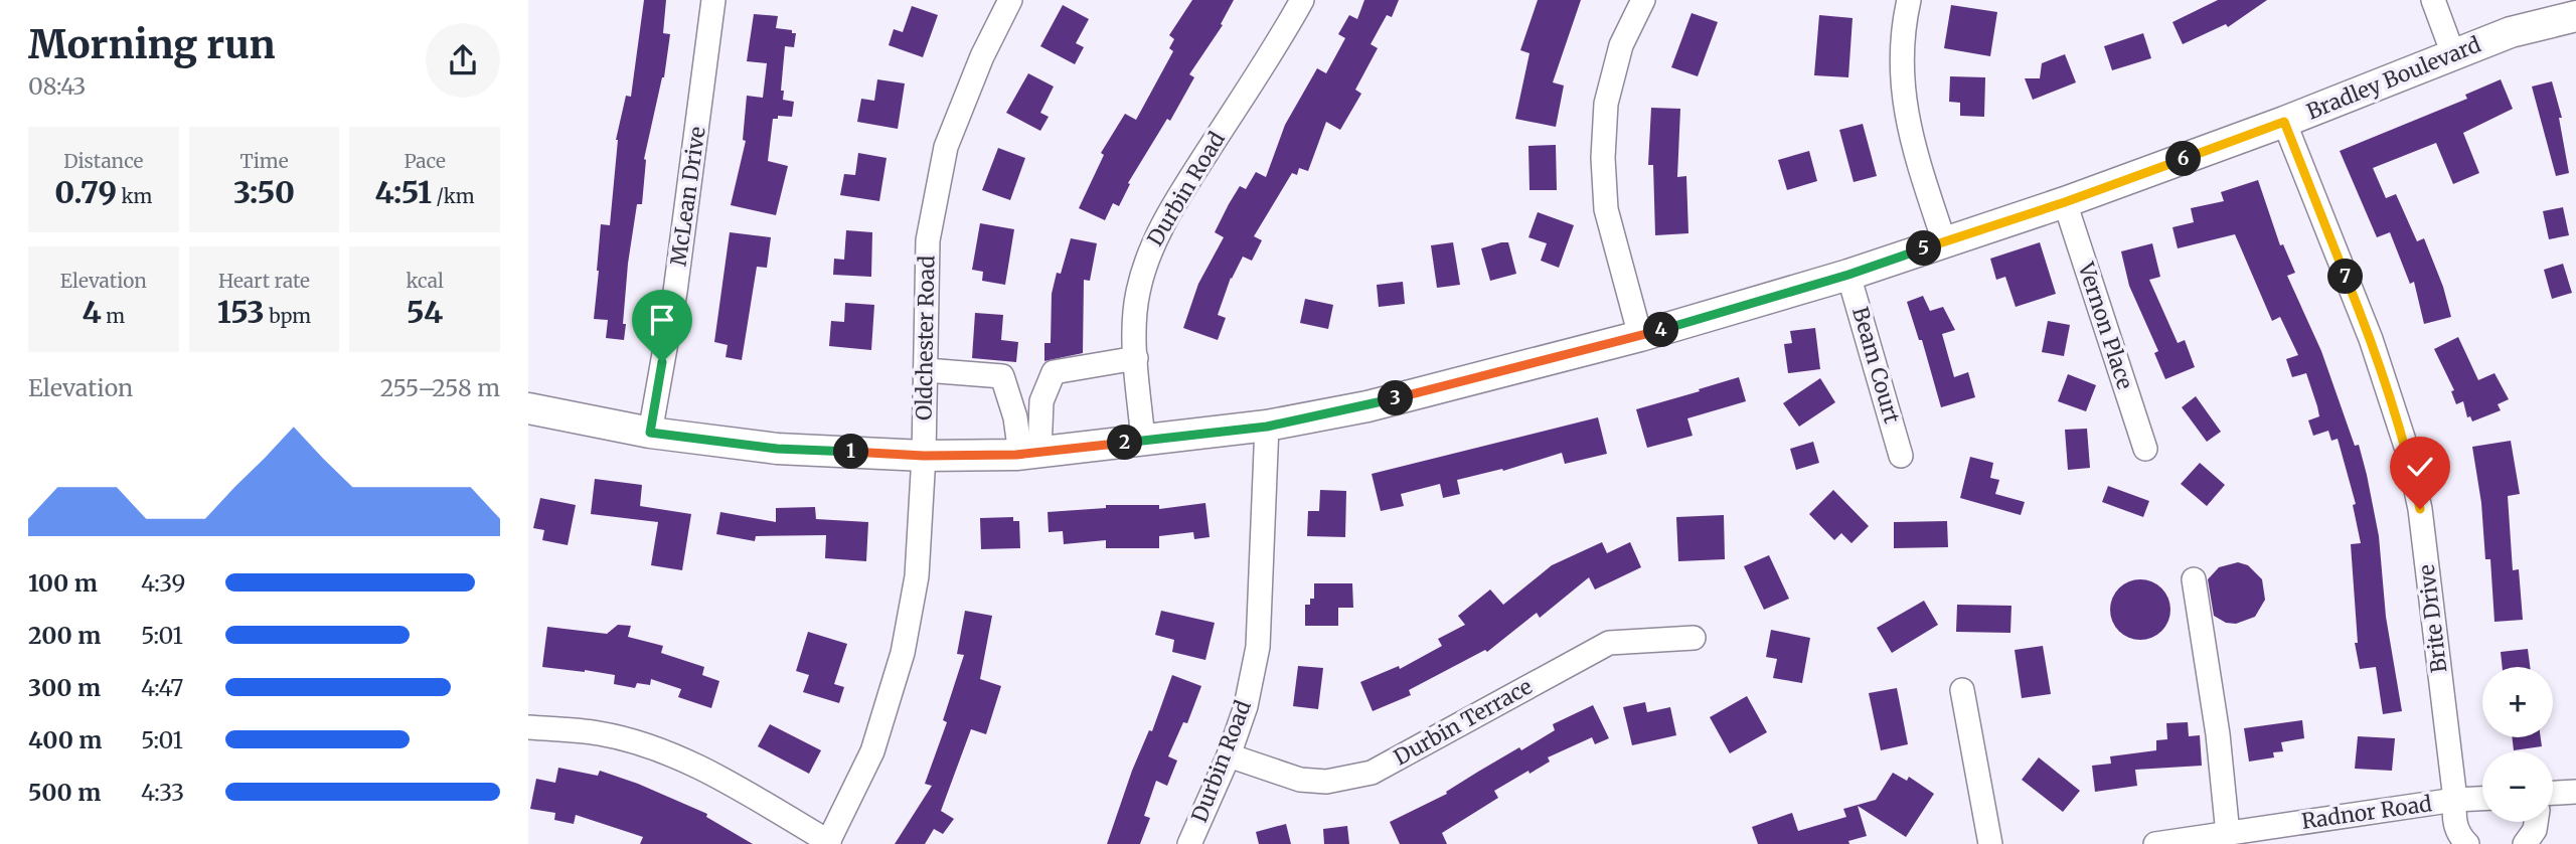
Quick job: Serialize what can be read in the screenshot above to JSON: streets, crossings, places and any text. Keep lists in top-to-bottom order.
{
  "streets": {
    "main road": ["Bradley Boulevard"],
    "street": [
      "Durbin Road",
      "McLean Drive",
      "Vernon Place",
      "Oldchester Road",
      "Beam Court",
      "Brite Drive",
      "Durbin Terrace",
      "Radnor Road"
    ]
  },
  "crossings": [
    ["Bradley Boulevard", "Durbin Road"],
    ["Bradley Boulevard", "McLean Drive"],
    ["Bradley Boulevard", "Vernon Place"],
    ["Bradley Boulevard", "Oldchester Road"],
    ["Bradley Boulevard", "Beam Court"],
    ["Bradley Boulevard", "Brite Drive"],
    ["Durbin Road", "Durbin Terrace"],
    ["Brite Drive", "Radnor Road"]
  ],
  "page": {
    "heading": ["Morning run", "08:43"],
    "stats": [
      ["Distance", "0.79 km"],
      ["Time", "3:50"],
      ["Pace", "4:51 /km"],
      ["Elevation", "4 m"],
      ["Heart rate", "153 bpm"],
      ["kcal", "54"]
    ],
    "pins": [
      "6",
      "5",
      "7",
      "4",
      "3",
      "2",
      "1"
    ],
    "chart": ["Elevation", "255–258 m"],
    "list": [
      {
        "name": "100 m",
        "note": "4:39"
      },
      {
        "name": "200 m",
        "note": "5:01"
      },
      {
        "name": "300 m",
        "note": "4:47"
      },
      {
        "name": "400 m",
        "note": "5:01"
      },
      {
        "name": "500 m",
        "note": "4:33"
      }
    ],
    "map_buttons": ["+", "−"]
  }
}
